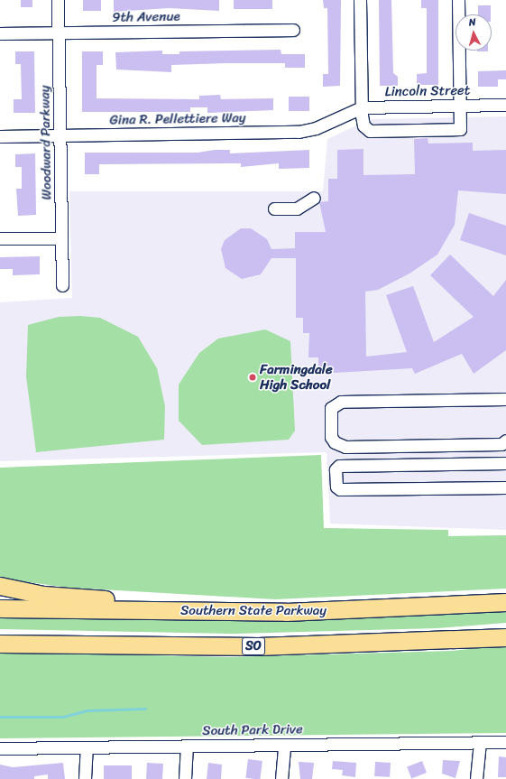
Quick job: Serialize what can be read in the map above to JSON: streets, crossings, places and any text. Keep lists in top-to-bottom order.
{
  "streets": {
    "highway": ["Southern State Parkway", "SO"],
    "street": [
      "9th Avenue",
      "Lincoln Street",
      "Gina R. Pellettiere Way",
      "Woodward Parkway",
      "South Park Drive"
    ]
  },
  "crossings": [
    ["9th Avenue", "Woodward Parkway"],
    ["Lincoln Street", "Gina R. Pellettiere Way"],
    ["Gina R. Pellettiere Way", "Woodward Parkway"]
  ],
  "places": ["Farmingdale High School"],
  "north": "top"
}
